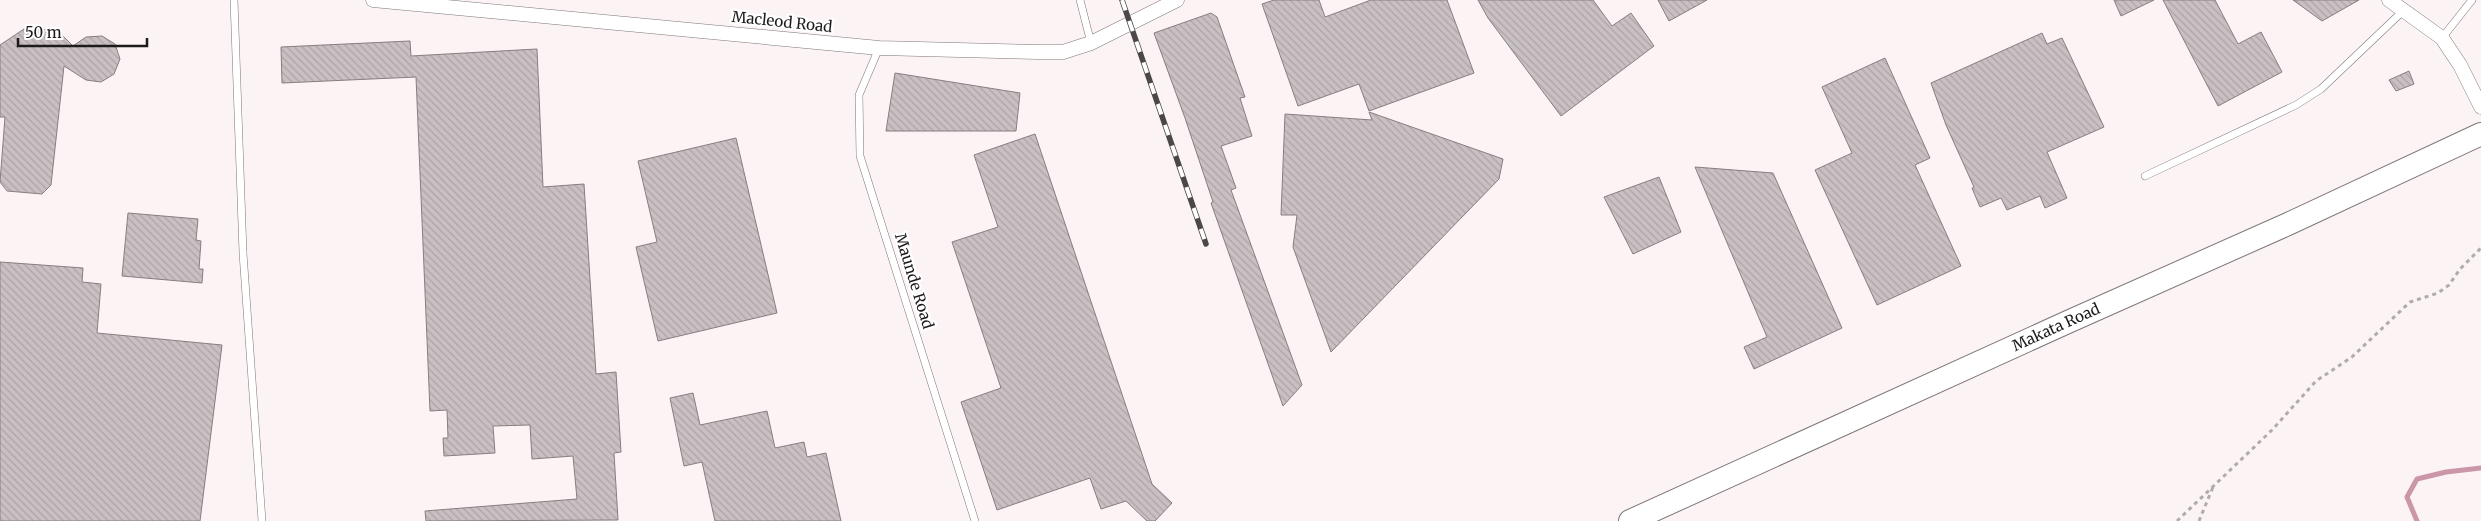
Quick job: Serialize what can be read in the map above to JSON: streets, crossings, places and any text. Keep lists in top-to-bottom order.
{
  "streets": {
    "main road": ["Makata Road"],
    "street": ["Macleod Road"],
    "lane": ["Maunde Road"]
  },
  "crossings": [
    ["Macleod Road", "Maunde Road"]
  ],
  "scale_bar": "50 m"
}
